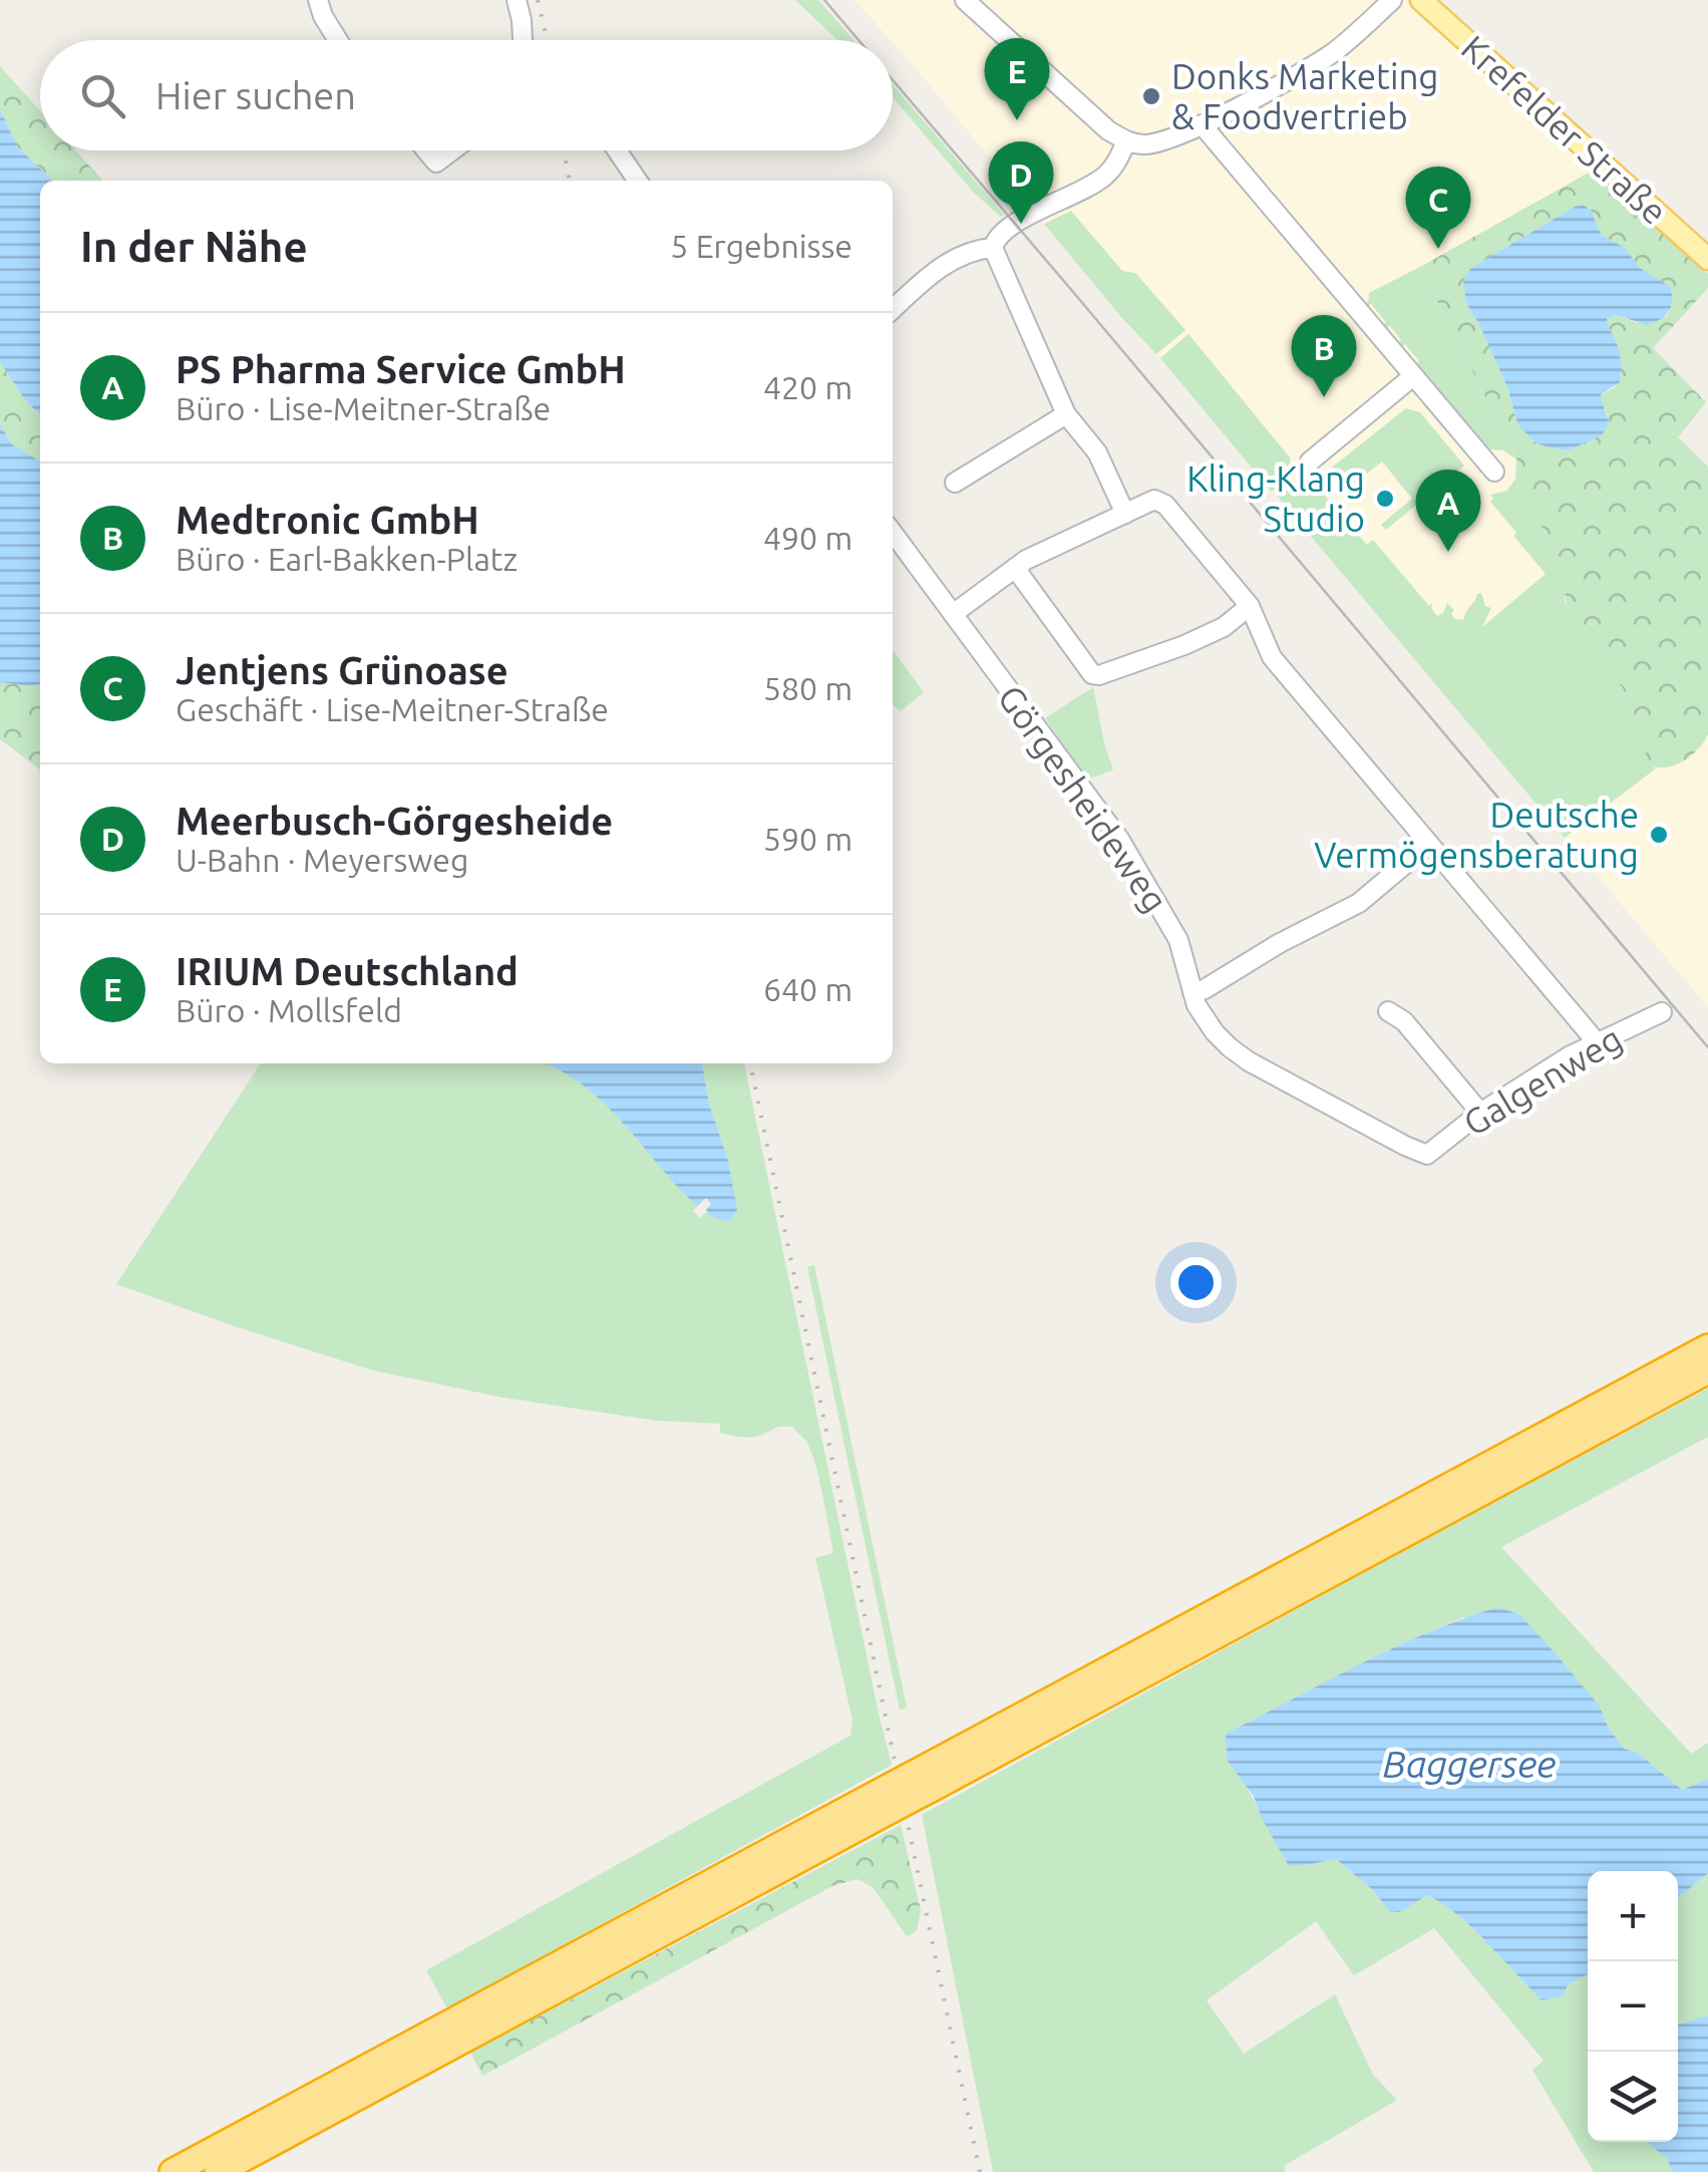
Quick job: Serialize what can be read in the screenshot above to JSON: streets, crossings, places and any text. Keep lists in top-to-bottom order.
{
  "streets": {
    "main road": ["Krefelder Straße"],
    "street": ["Görgesheideweg", "Galgenweg"]
  },
  "crossings": [
    ["Görgesheideweg", "Galgenweg"]
  ],
  "water": ["Baggersee"],
  "places": ["Donks Marketing & Foodvertrieb", "Kling-Klang Studio", "Deutsche Vermögensberatung"],
  "page": {
    "pins": [
      "E",
      "D",
      "C",
      "B",
      "A"
    ],
    "search": "Hier suchen",
    "heading": ["In der Nähe", "5 Ergebnisse"],
    "list": [
      {
        "mark": "A",
        "name": "PS Pharma Service GmbH",
        "note": "Büro · Lise-Meitner-Straße",
        "value": "420 m"
      },
      {
        "mark": "B",
        "name": "Medtronic GmbH",
        "note": "Büro · Earl-Bakken-Platz",
        "value": "490 m"
      },
      {
        "mark": "C",
        "name": "Jentjens Grünoase",
        "note": "Geschäft · Lise-Meitner-Straße",
        "value": "580 m"
      },
      {
        "mark": "D",
        "name": "Meerbusch-Görgesheide",
        "note": "U-Bahn · Meyersweg",
        "value": "590 m"
      },
      {
        "mark": "E",
        "name": "IRIUM Deutschland",
        "note": "Büro · Mollsfeld",
        "value": "640 m"
      }
    ],
    "map_buttons": ["+", "−"]
  }
}
